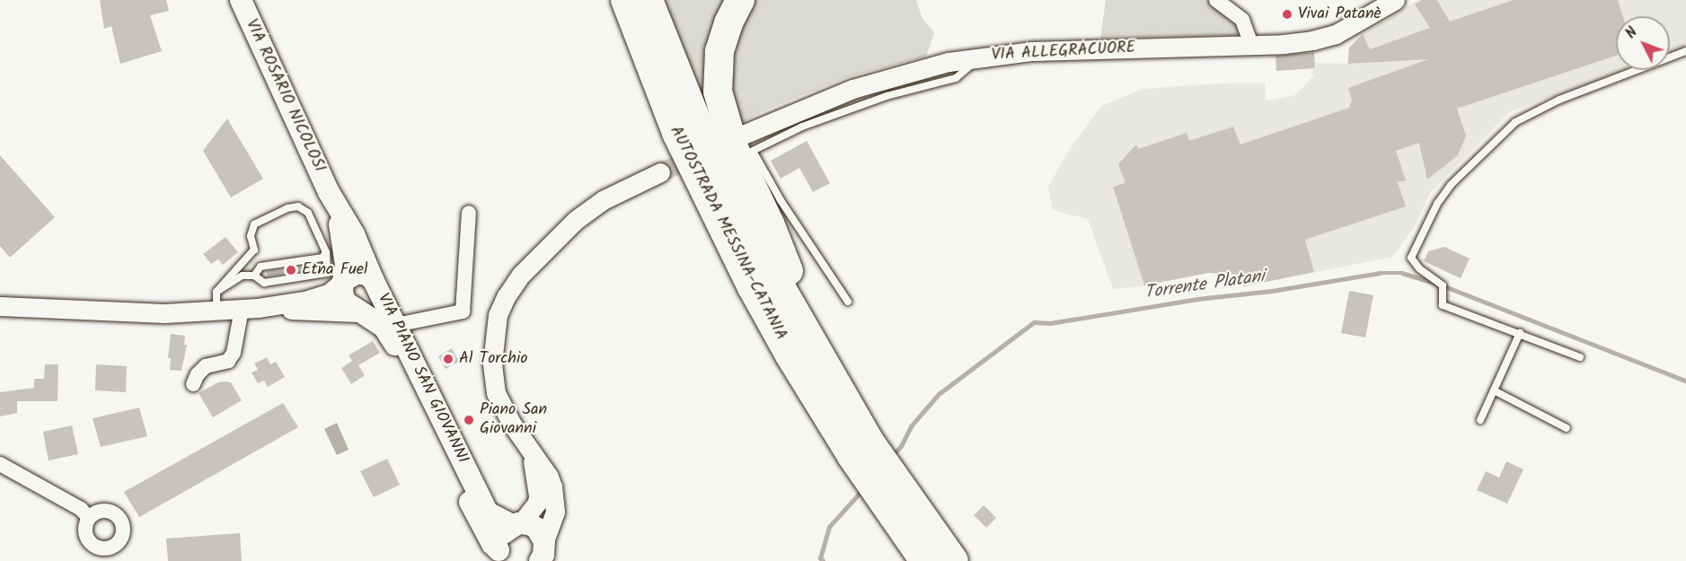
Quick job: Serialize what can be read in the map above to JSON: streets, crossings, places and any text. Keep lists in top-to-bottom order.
{
  "streets": {
    "highway": ["AUTOSTRADA MESSINA-CATANIA"],
    "main road": ["VIA ROSARIO NICOLOSI", "VIA PIANO SAN GIOVANNI"],
    "street": ["VIA ALLEGRACUORE"]
  },
  "crossings": [
    ["VIA ROSARIO NICOLOSI", "VIA PIANO SAN GIOVANNI"]
  ],
  "water": ["Torrente Platani"],
  "places": [
    "Vivai Patanè",
    "Etna Fuel",
    "Al Torchio",
    "Piano San Giovanni"
  ],
  "north": "top left"
}
